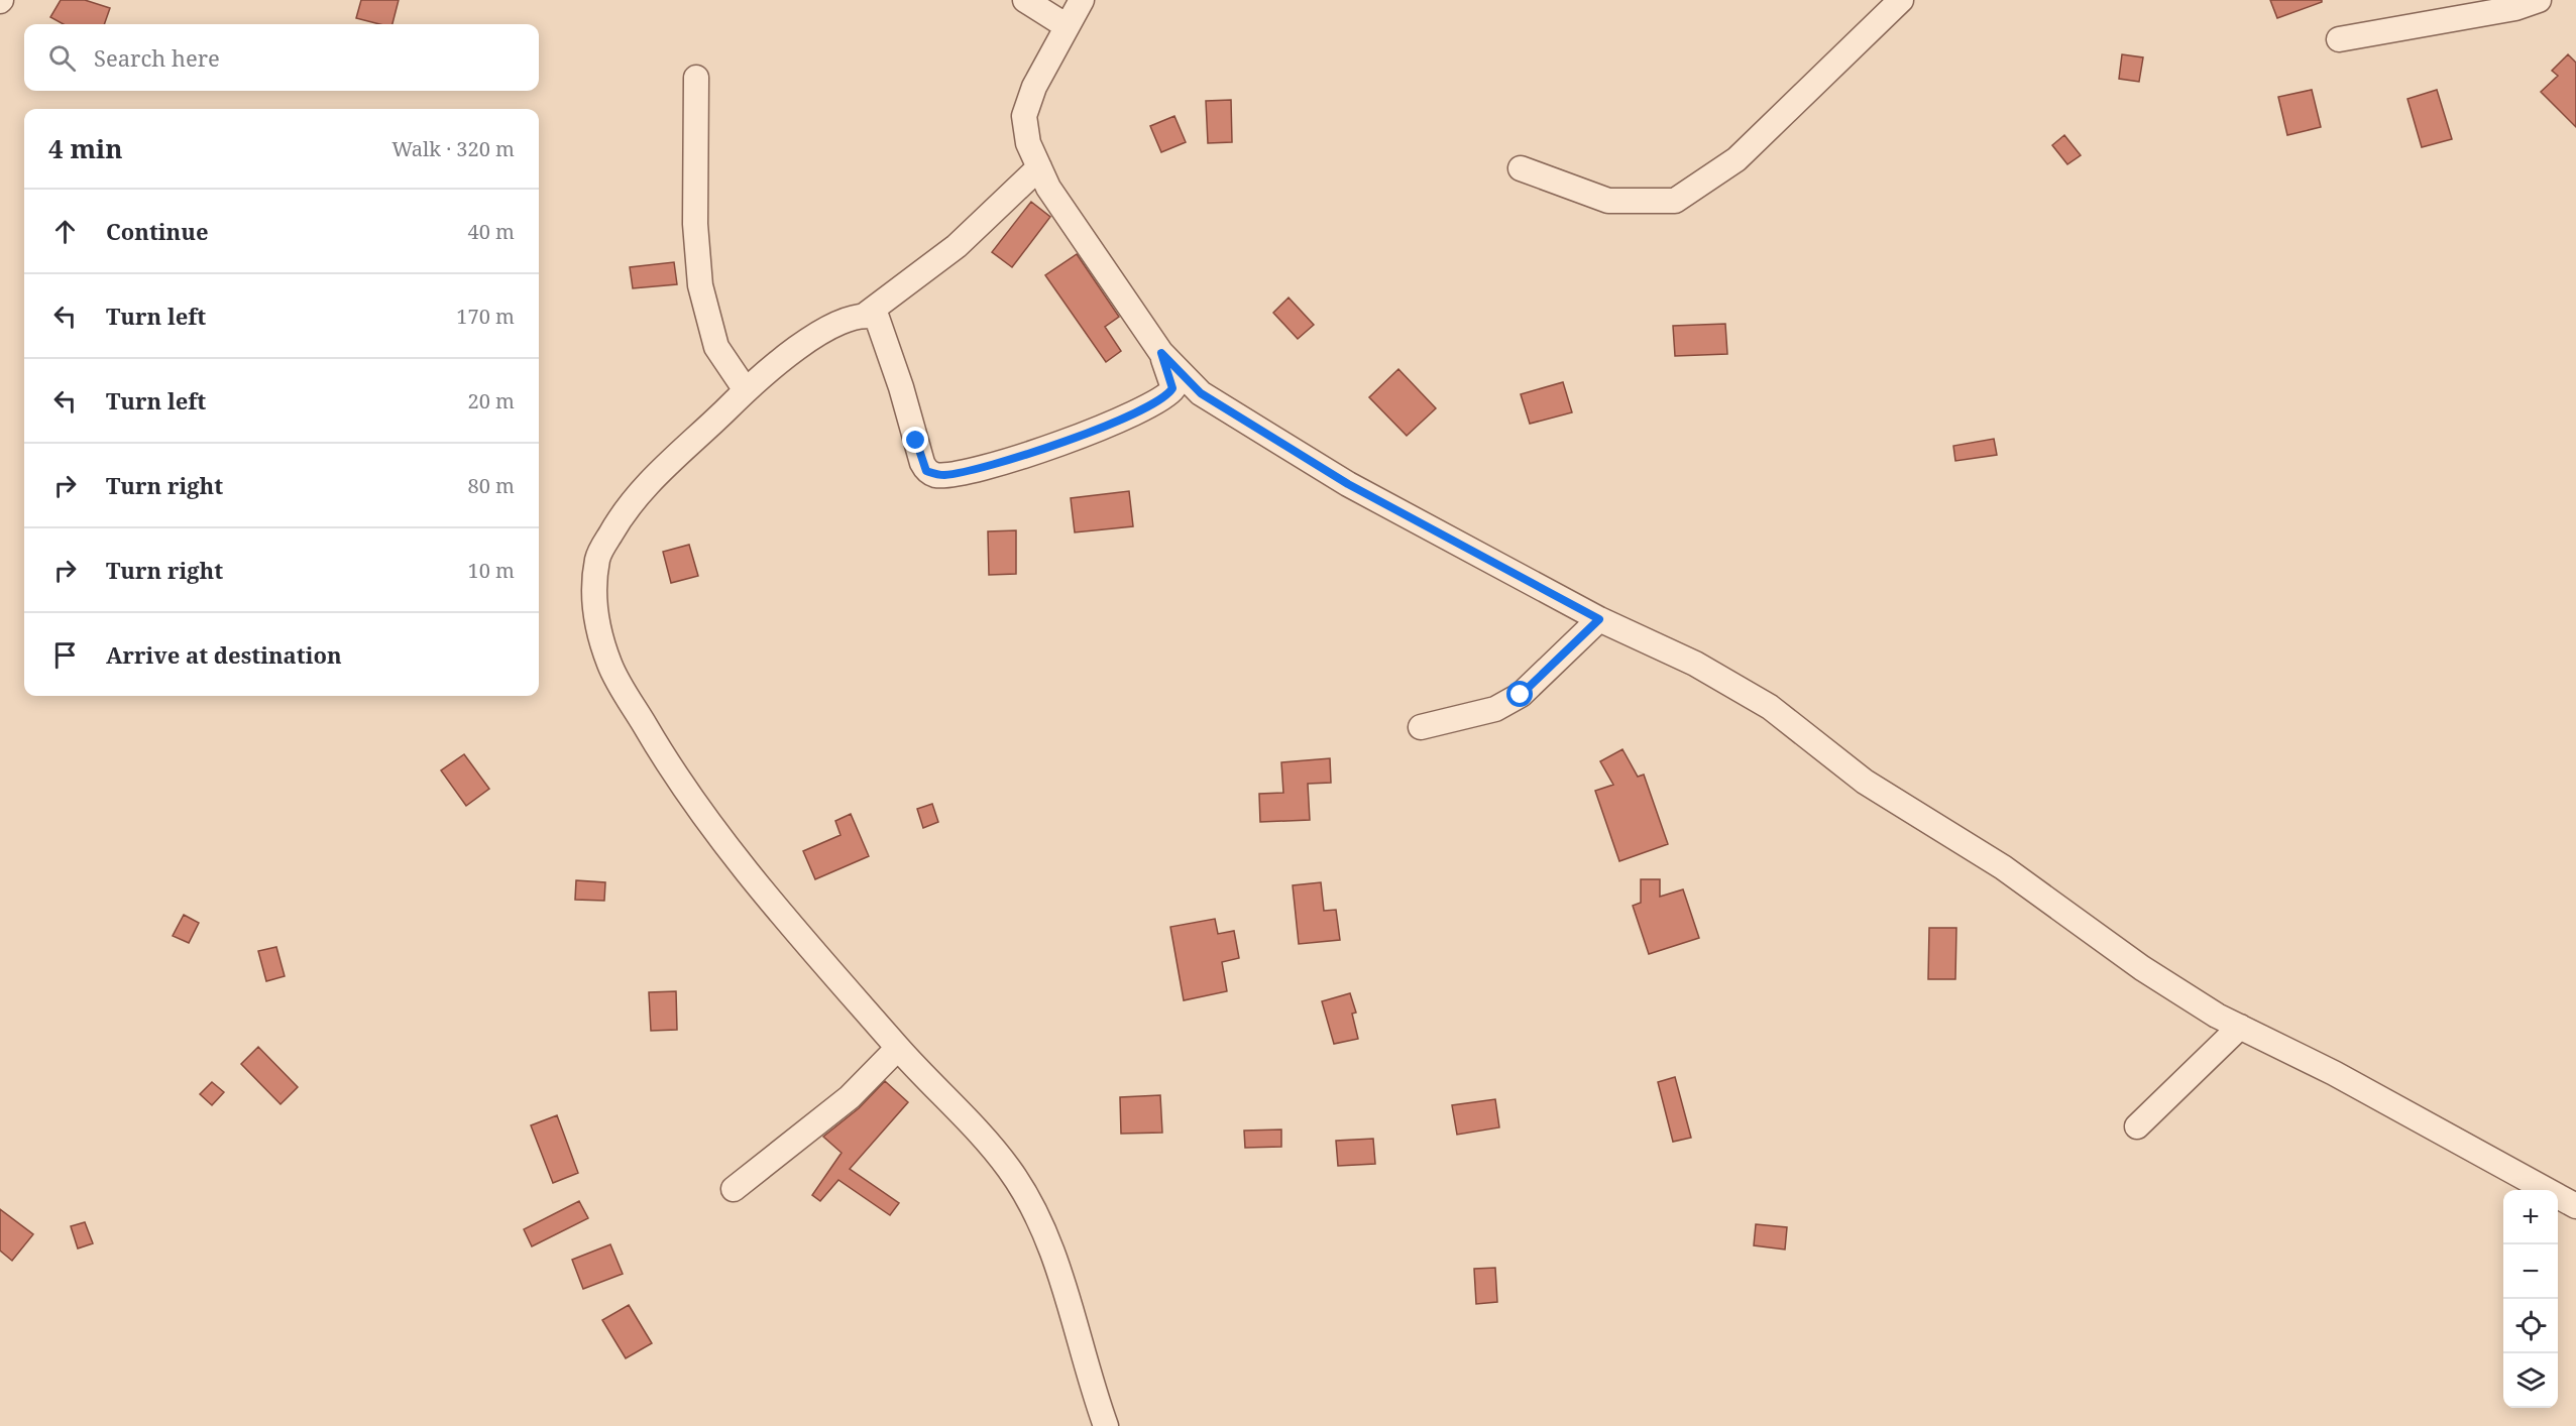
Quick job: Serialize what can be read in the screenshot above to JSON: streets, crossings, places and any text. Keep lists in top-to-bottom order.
{
  "page": {
    "search": "Search here",
    "heading": ["4 min", "Walk · 320 m"],
    "list": [
      ["Continue", "40 m"],
      ["Turn left", "170 m"],
      ["Turn left", "20 m"],
      ["Turn right", "80 m"],
      ["Turn right", "10 m"],
      "Arrive at destination"
    ],
    "map_buttons": ["+", "−"]
  }
}
